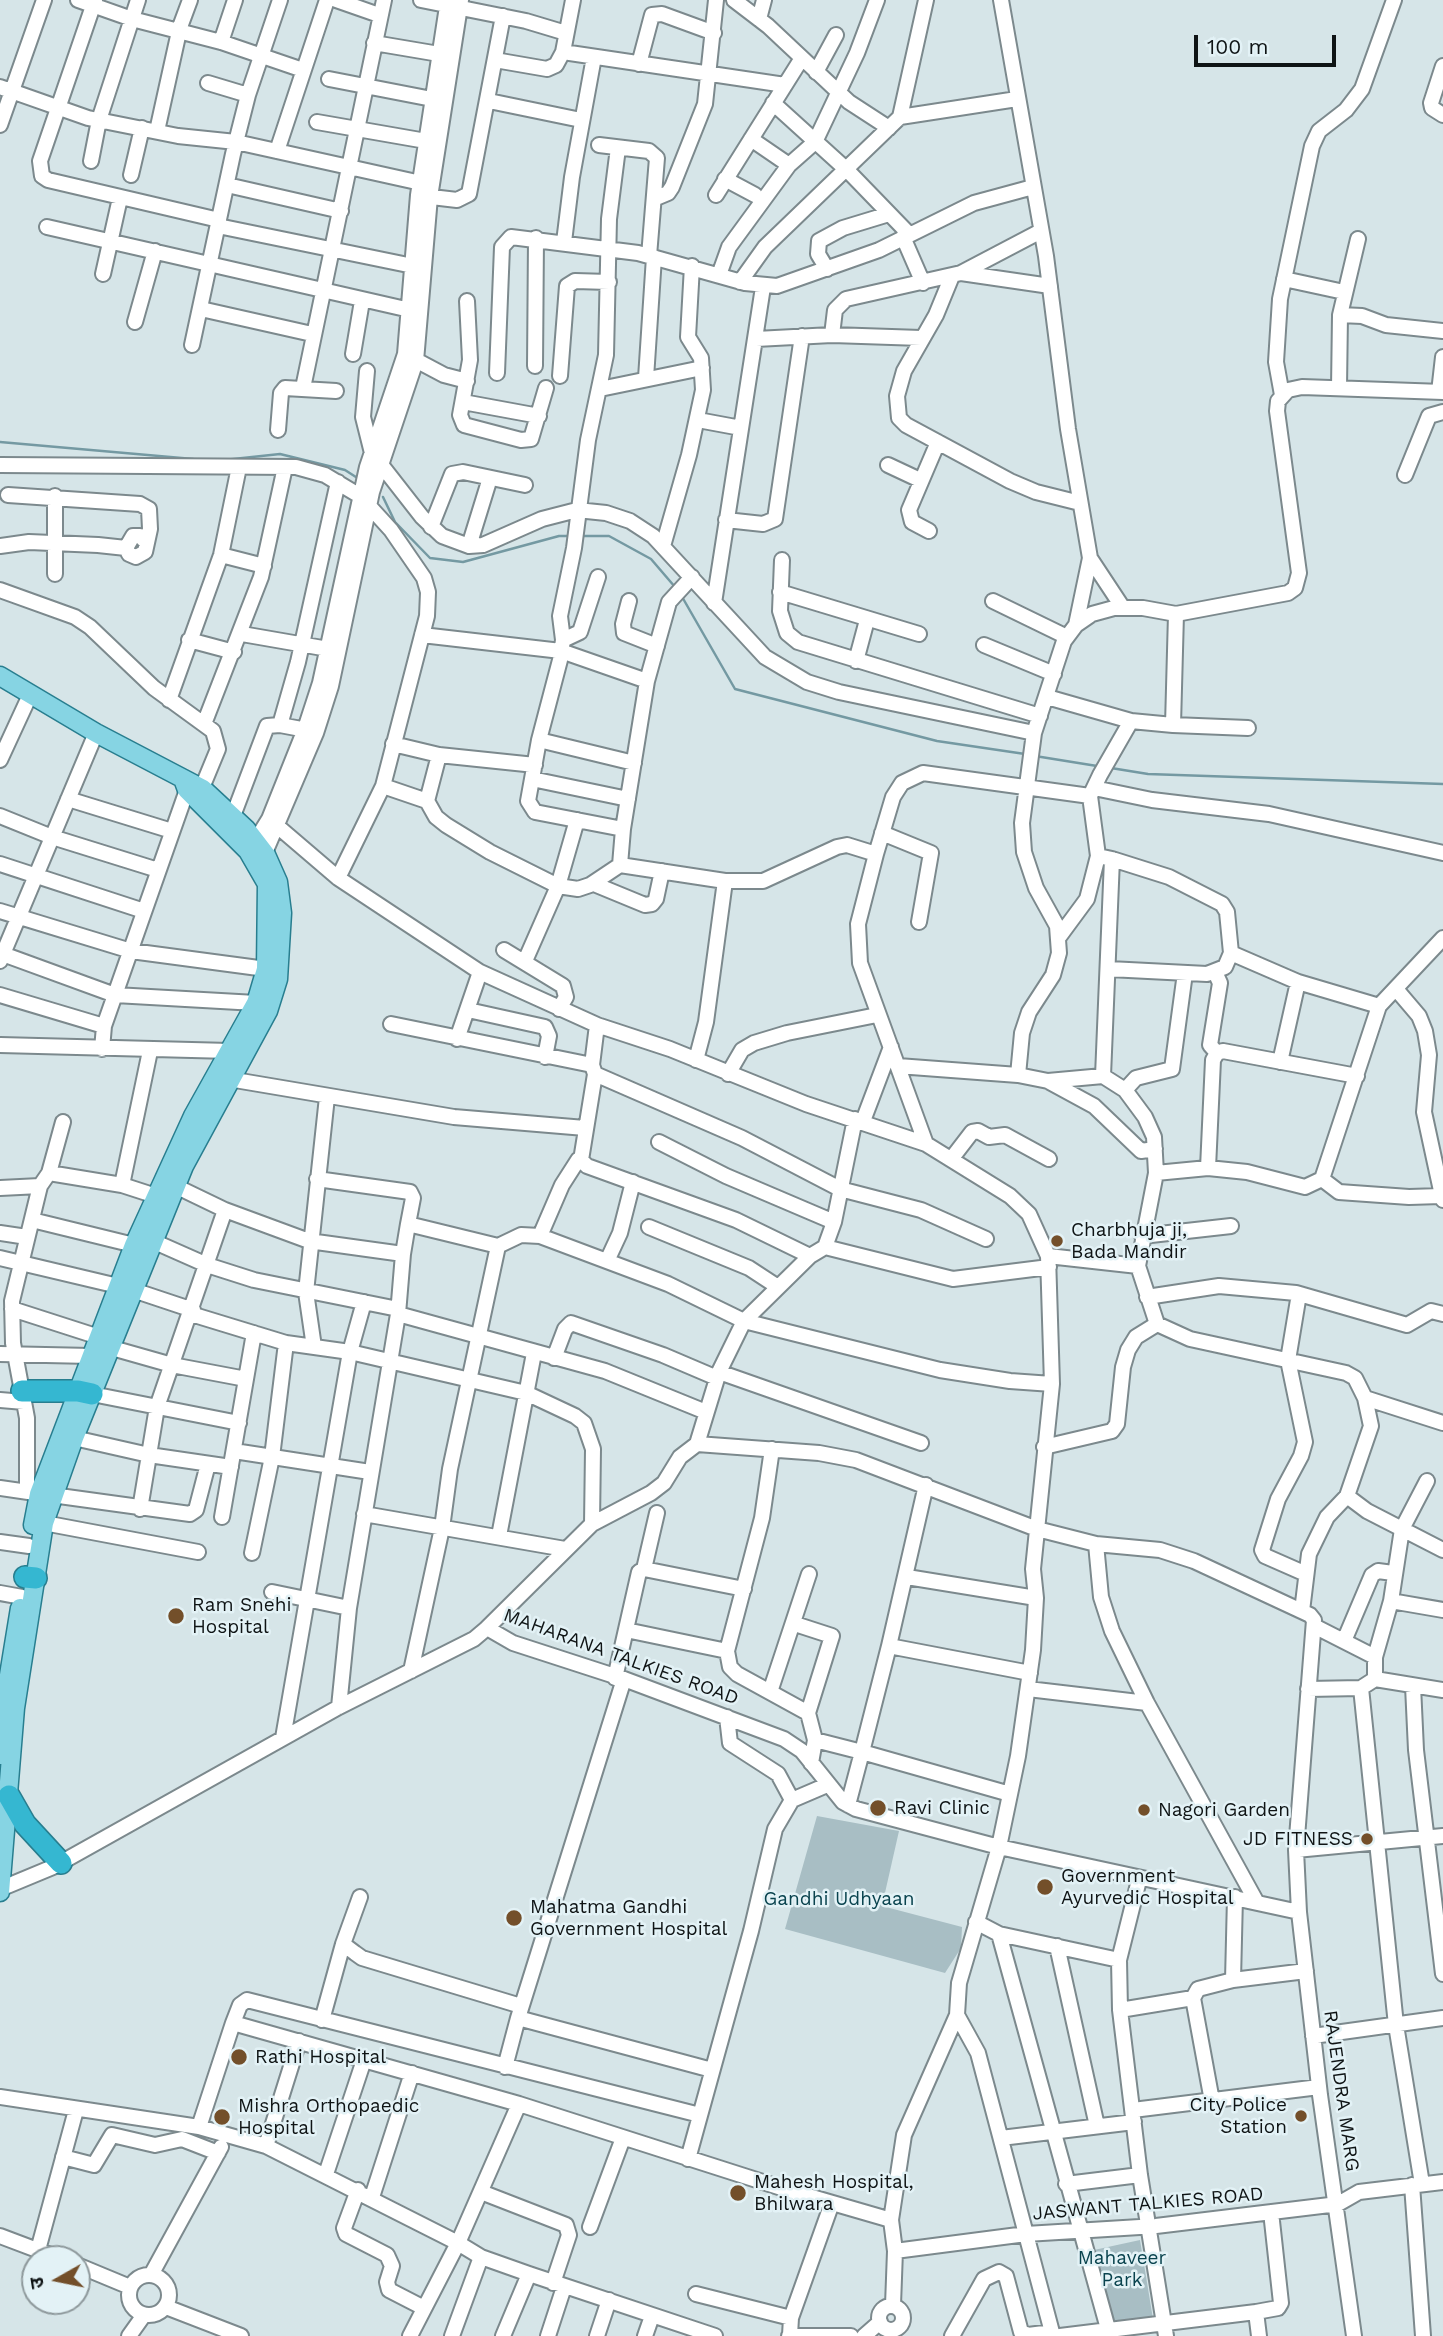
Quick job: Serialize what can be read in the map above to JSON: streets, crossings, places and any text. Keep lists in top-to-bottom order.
{
  "streets": {
    "street": ["MAHARANA TALKIES ROAD", "RAJENDRA MARG", "JASWANT TALKIES ROAD"]
  },
  "crossings": [
    ["MAHARANA TALKIES ROAD", "RAJENDRA MARG"],
    ["RAJENDRA MARG", "JASWANT TALKIES ROAD"]
  ],
  "parks": ["Gandhi Udhyaan", "Mahaveer Park"],
  "places": [
    "Charbhuja ji, Bada Mandir",
    "Ram Snehi Hospital",
    "Ravi Clinic",
    "Nagori Garden",
    "JD FITNESS",
    "Government Ayurvedic Hospital",
    "Mahatma Gandhi Government Hospital",
    "Rathi Hospital",
    "City Police Station",
    "Mishra Orthopaedic Hospital",
    "Mahesh Hospital, Bhilwara"
  ],
  "scale_bar": "100 m",
  "north": "left"
}
